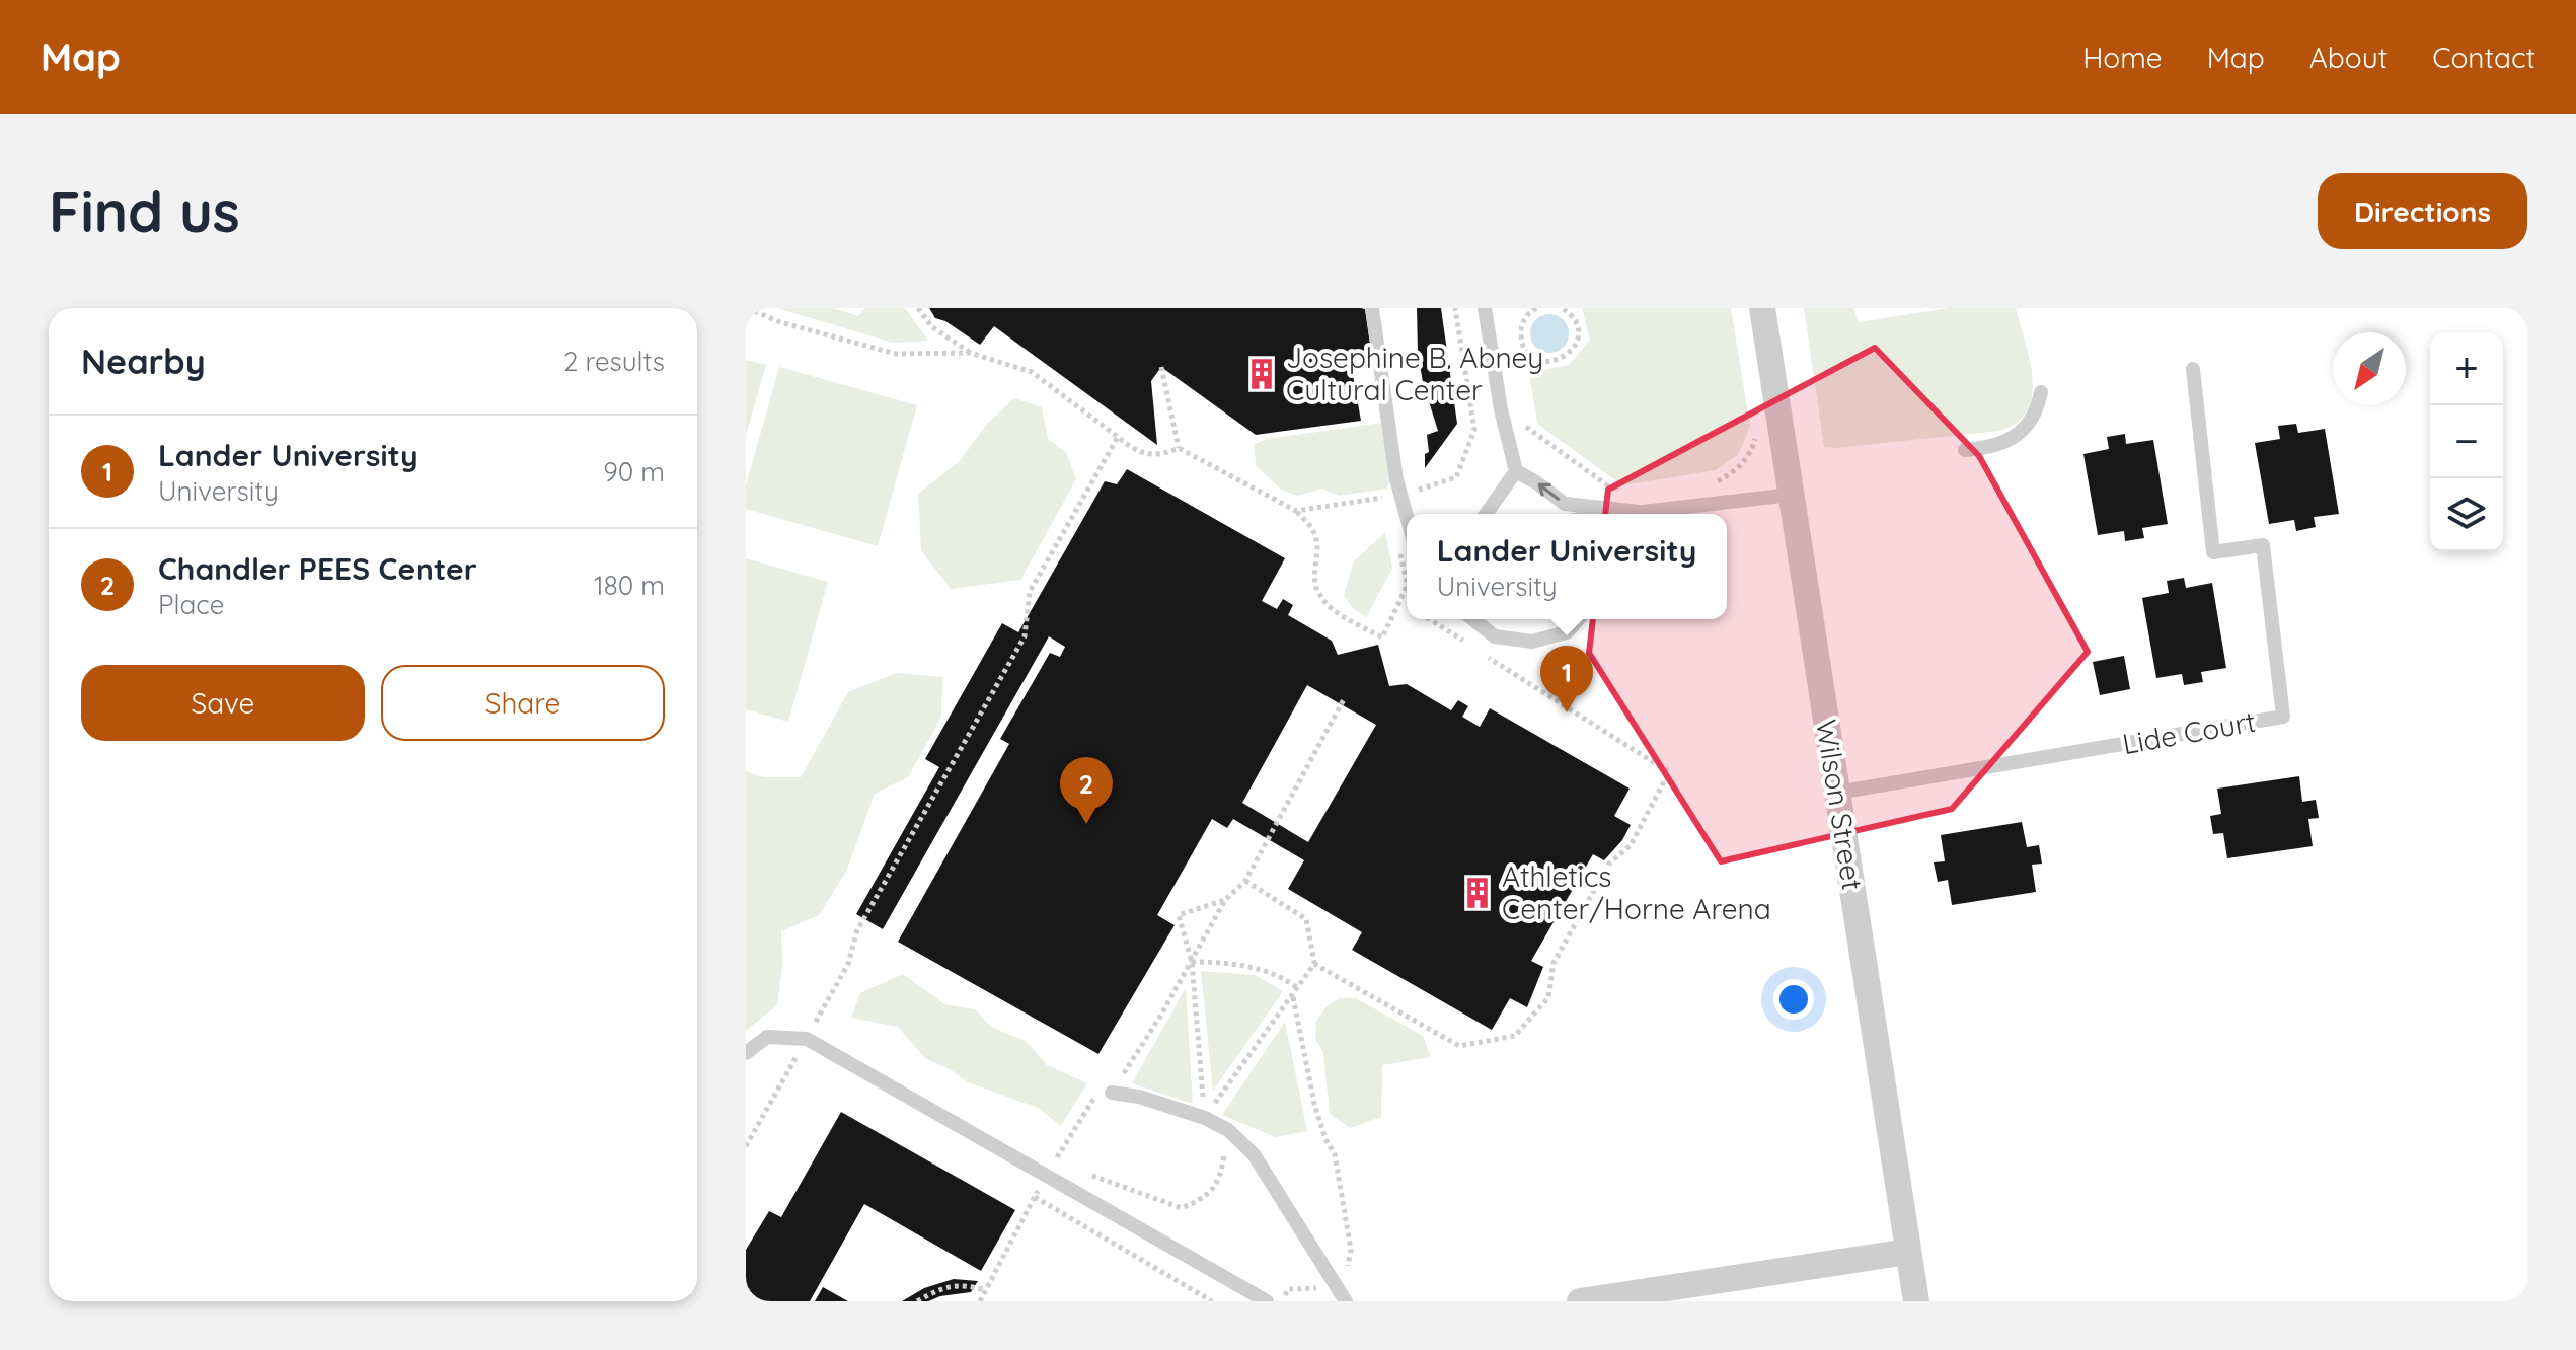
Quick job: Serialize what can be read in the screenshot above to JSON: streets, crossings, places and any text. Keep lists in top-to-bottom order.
{
  "streets": {
    "street": ["Wilson Street"],
    "lane": ["Lide Court"]
  },
  "crossings": [
    ["Lide Court", "Wilson Street"]
  ],
  "places": {
    "building": ["Josephine B. Abney Cultural Center", "Athletics Center/Horne Arena"]
  },
  "north": "bottom left",
  "page": {
    "header": "Map",
    "nav": [
      "Home",
      "Map",
      "About",
      "Contact"
    ],
    "buttons": [
      "Directions",
      ["Save", "Share"]
    ],
    "title": "Find us",
    "heading": ["Nearby", "2 results"],
    "map_buttons": ["+", "−"],
    "list": [
      {
        "mark": "1",
        "name": "Lander University",
        "note": "University",
        "value": "90 m"
      },
      {
        "mark": "2",
        "name": "Chandler PEES Center",
        "note": "Place",
        "value": "180 m"
      }
    ],
    "popup": ["Lander University", "University"],
    "pins": ["1", "2"]
  }
}
